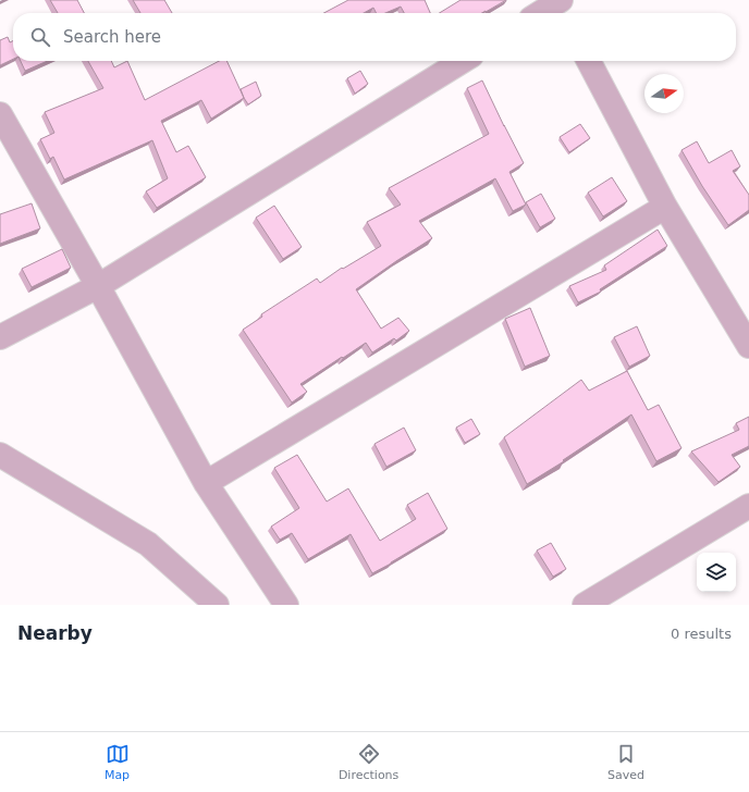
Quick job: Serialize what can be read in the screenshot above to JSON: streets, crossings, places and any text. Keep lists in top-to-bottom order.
{
  "north": "right",
  "page": {
    "search": "Search here",
    "heading": ["Nearby", "0 results"],
    "nav": ["Map", "Directions", "Saved"]
  }
}
